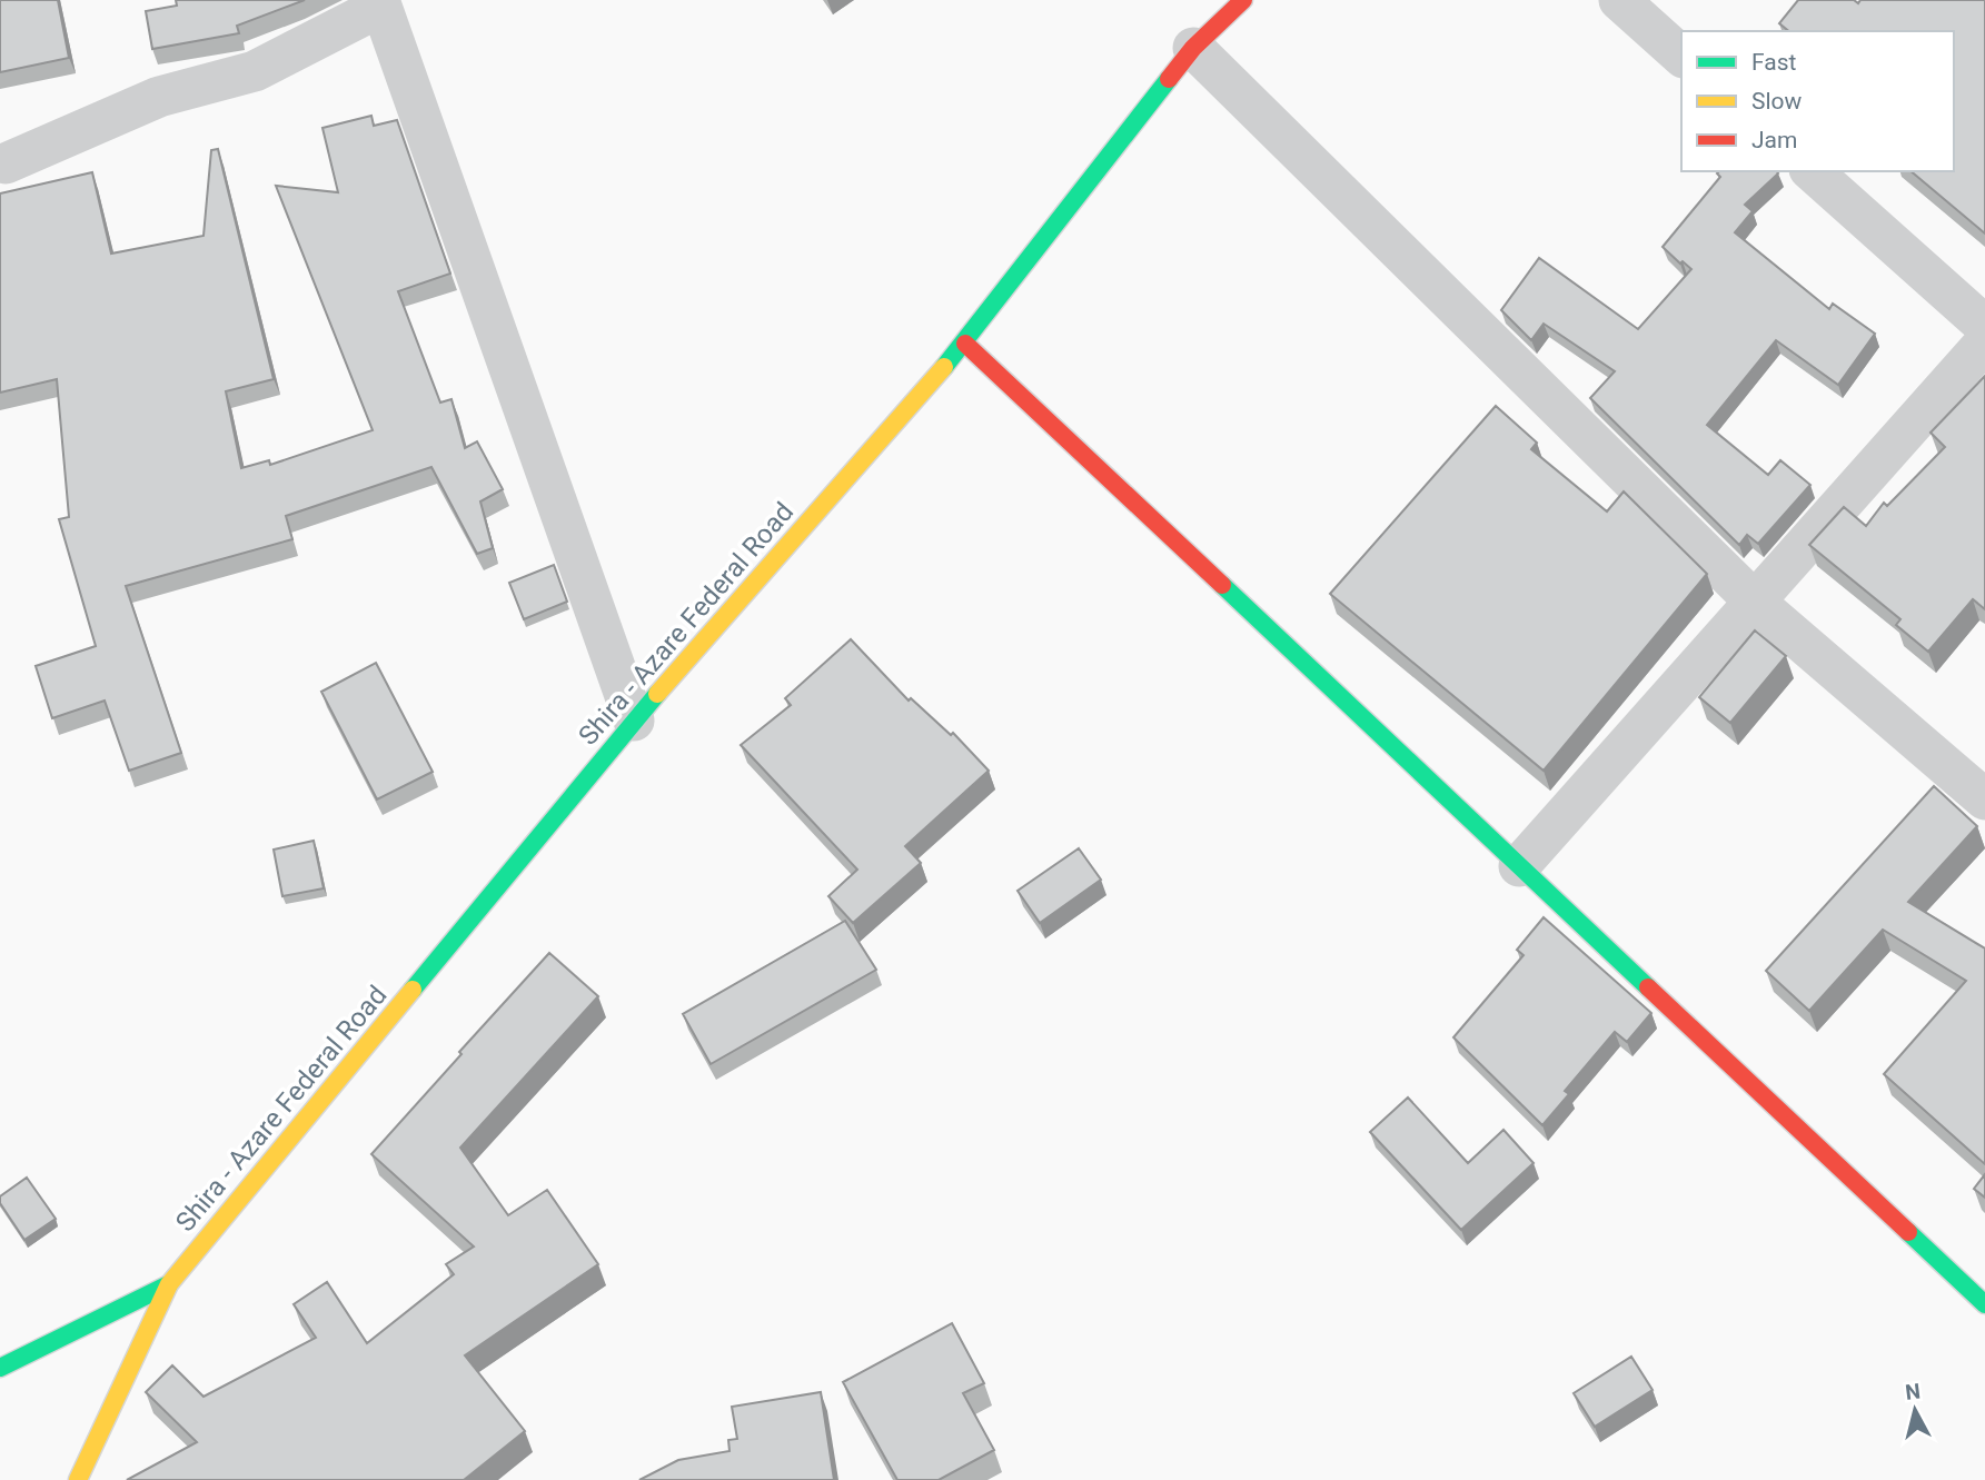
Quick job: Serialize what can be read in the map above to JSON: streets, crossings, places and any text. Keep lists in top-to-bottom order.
{
  "streets": {
    "main road": ["Shira - Azare Federal Road"]
  },
  "legend": ["Fast", "Slow", "Jam"],
  "north": "top"
}
